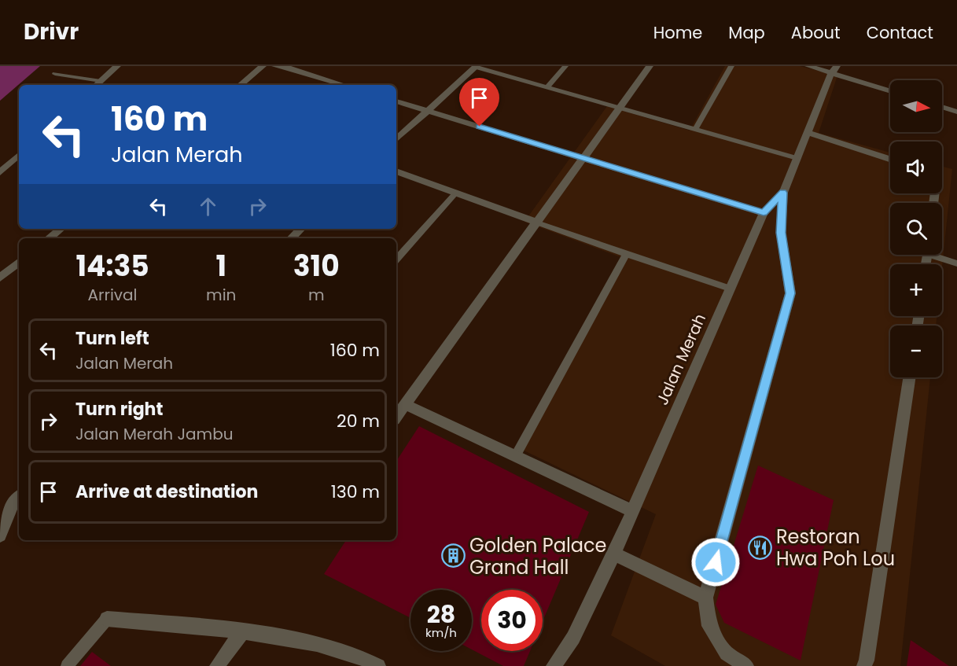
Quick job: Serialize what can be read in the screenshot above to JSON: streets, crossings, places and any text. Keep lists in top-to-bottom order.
{
  "streets": {
    "street": ["Jalan Merah"]
  },
  "places": {
    "restaurant": ["Restoran Hwa Poh Lou"],
    "building": ["Golden Palace Grand Hall"]
  },
  "north": "right",
  "page": {
    "header": "Drivr",
    "nav": [
      "Home",
      "Map",
      "About",
      "Contact"
    ],
    "map_buttons": ["+", "−"],
    "turn": ["160 m", "Jalan Merah"],
    "eta": [
      "14:35",
      "Arrival",
      "1",
      "min",
      "310",
      "m"
    ],
    "list": [
      {
        "name": "Turn left",
        "note": "Jalan Merah",
        "value": "160 m"
      },
      {
        "name": "Turn right",
        "note": "Jalan Merah Jambu",
        "value": "20 m"
      },
      {
        "name": "Arrive at destination",
        "value": "130 m"
      }
    ],
    "speed": "28 km/h",
    "limit": "30"
  }
}
